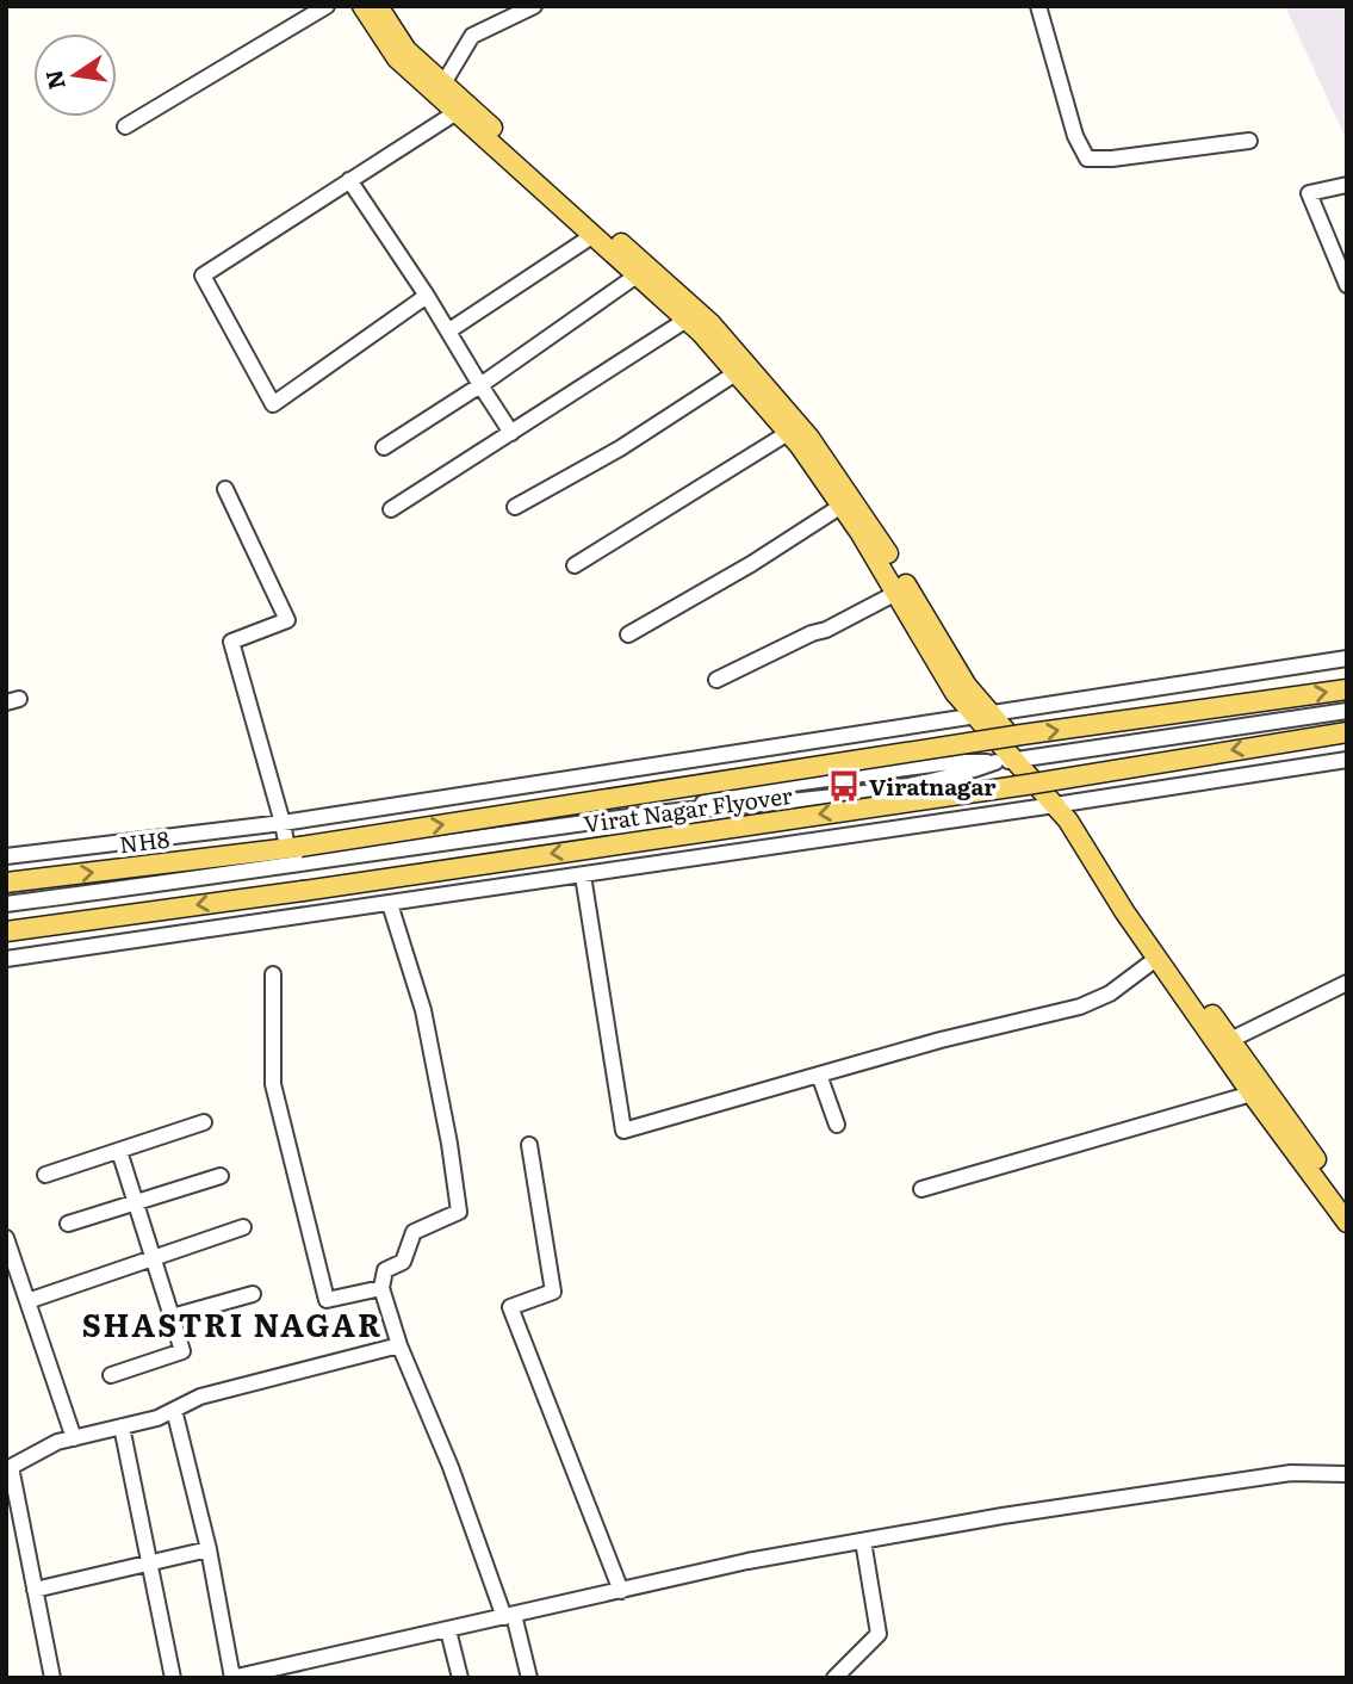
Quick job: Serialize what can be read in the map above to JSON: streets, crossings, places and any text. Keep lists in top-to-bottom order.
{
  "streets": {
    "main road": ["Virat Nagar Flyover", "NH8"]
  },
  "crossings": [
    ["Virat Nagar Flyover", "NH8"]
  ],
  "districts": ["SHASTRI NAGAR"],
  "places": {
    "bus stop": ["Viratnagar"]
  },
  "north": "left"
}
